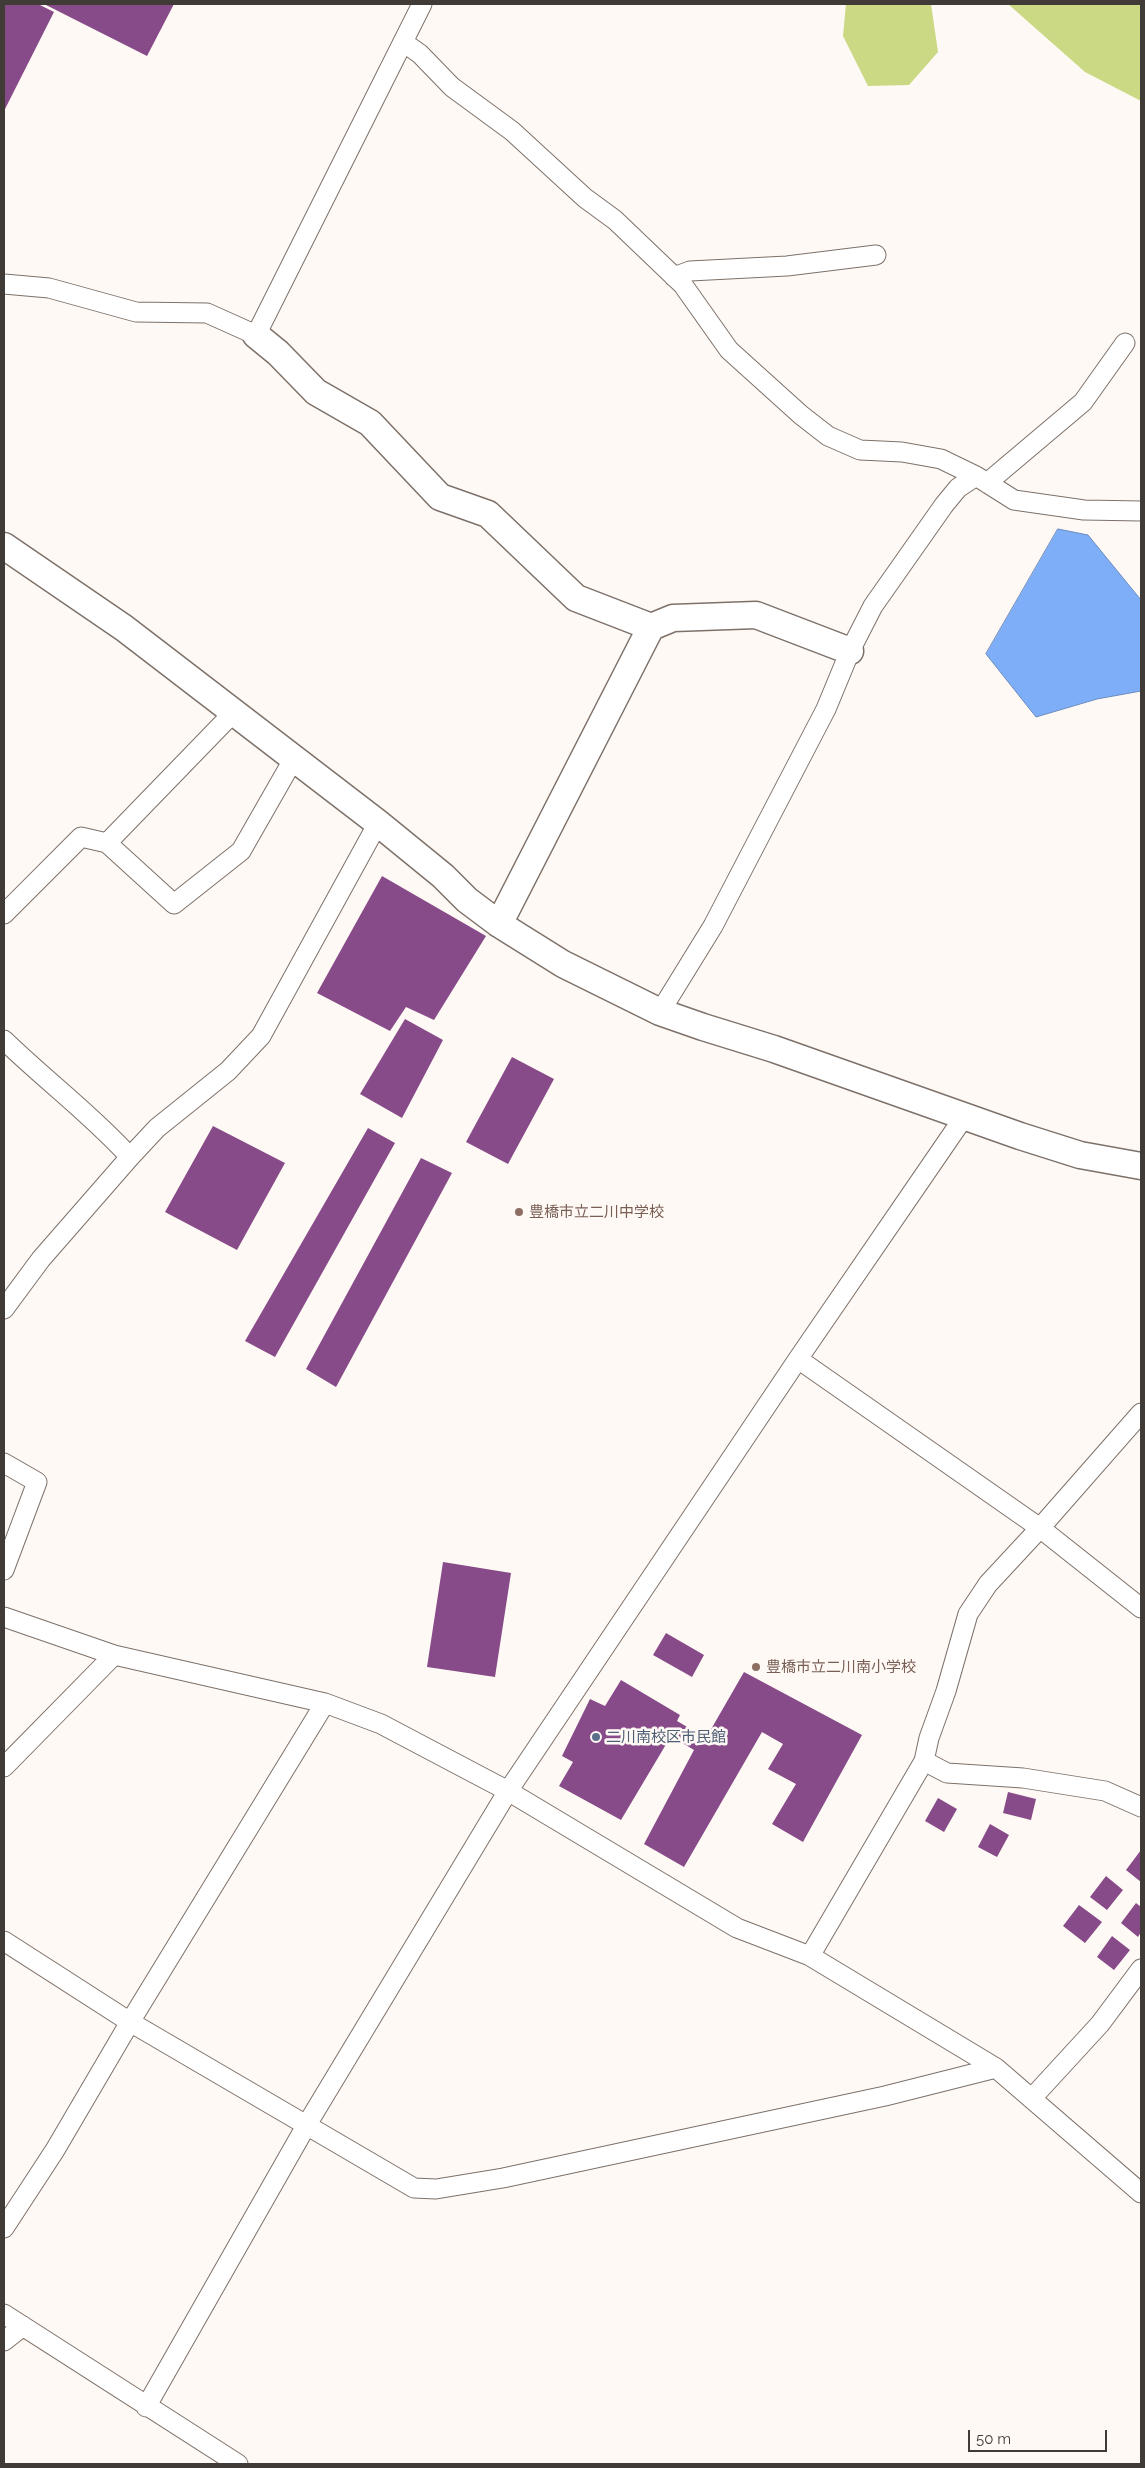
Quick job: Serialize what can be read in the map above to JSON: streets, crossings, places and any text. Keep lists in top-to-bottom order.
{
  "places": ["豊橋市立二川中学校", "豊橋市立二川南小学校", "二川南校区市民館"],
  "scale_bar": "50 m"
}
